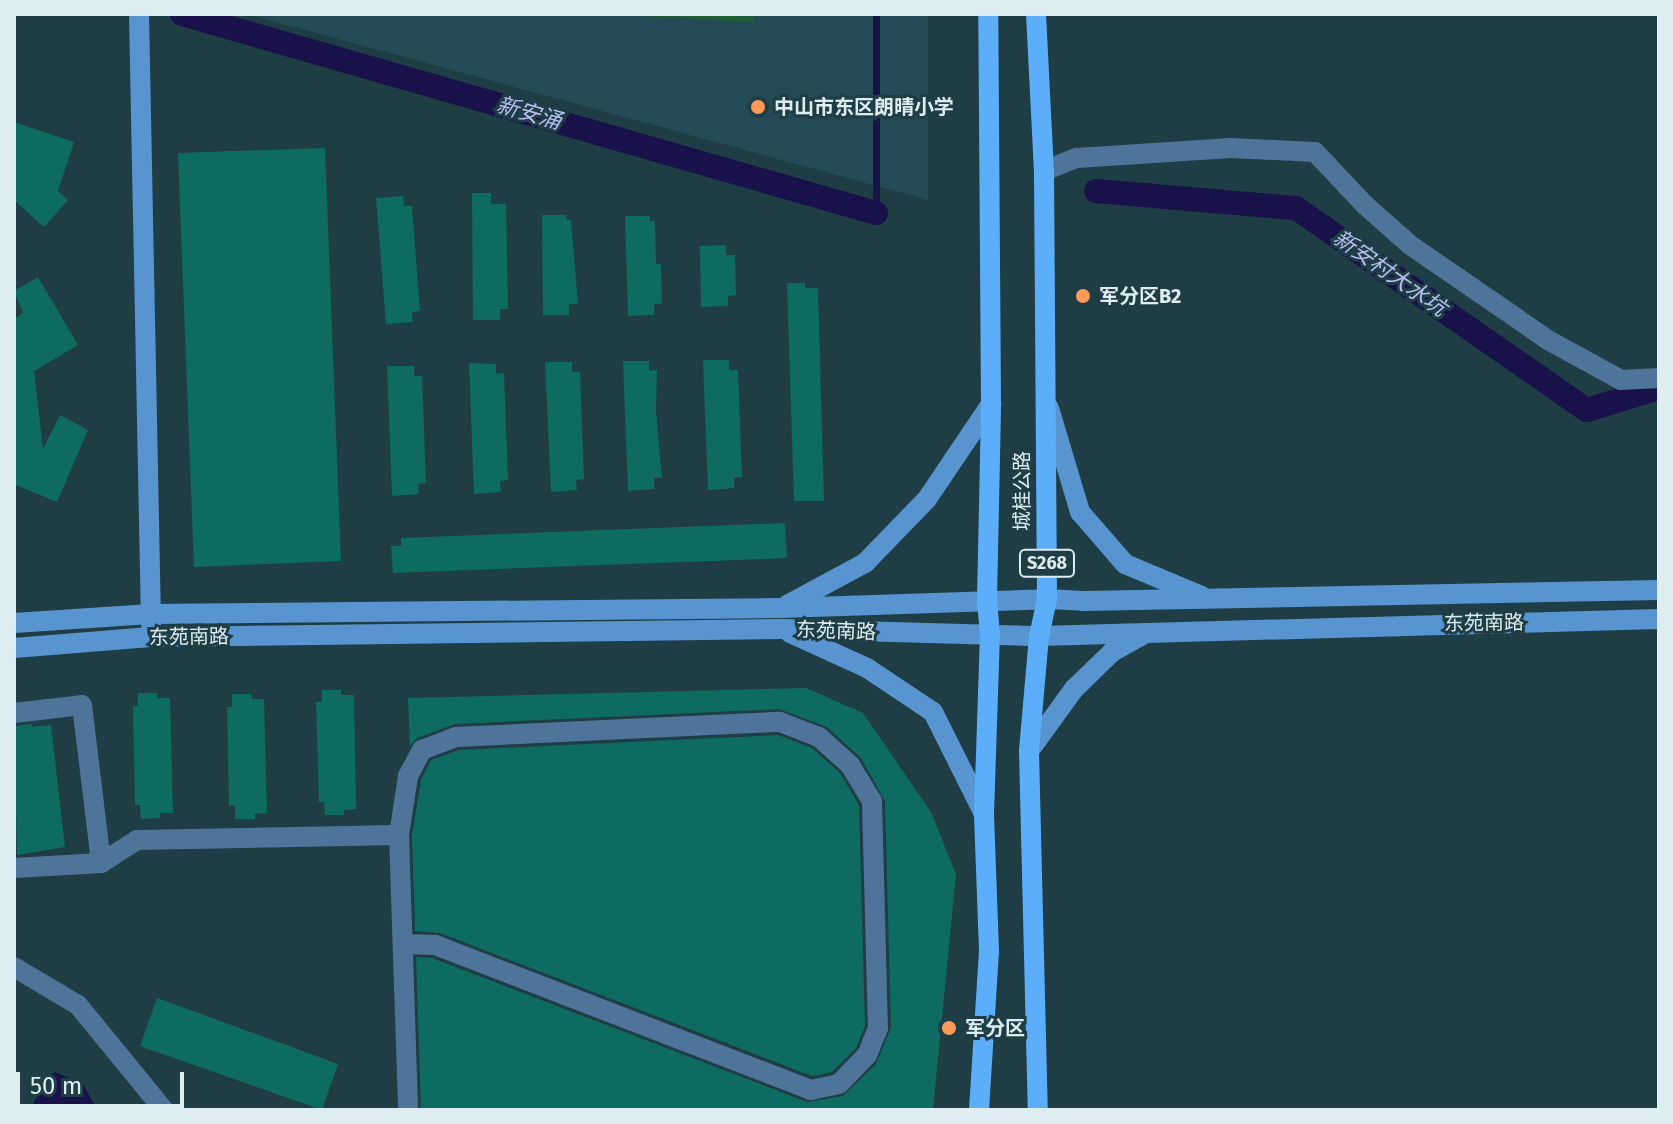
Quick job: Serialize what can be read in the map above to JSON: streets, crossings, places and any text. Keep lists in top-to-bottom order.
{
  "streets": {
    "main road": ["城桂公路", "S268"],
    "street": ["东苑南路"]
  },
  "crossings": [
    ["城桂公路", "东苑南路"]
  ],
  "water": ["新安涌", "新安村大水坑"],
  "places": ["中山市东区朗晴小学", "军分区B2", "军分区"],
  "scale_bar": "50 m"
}
